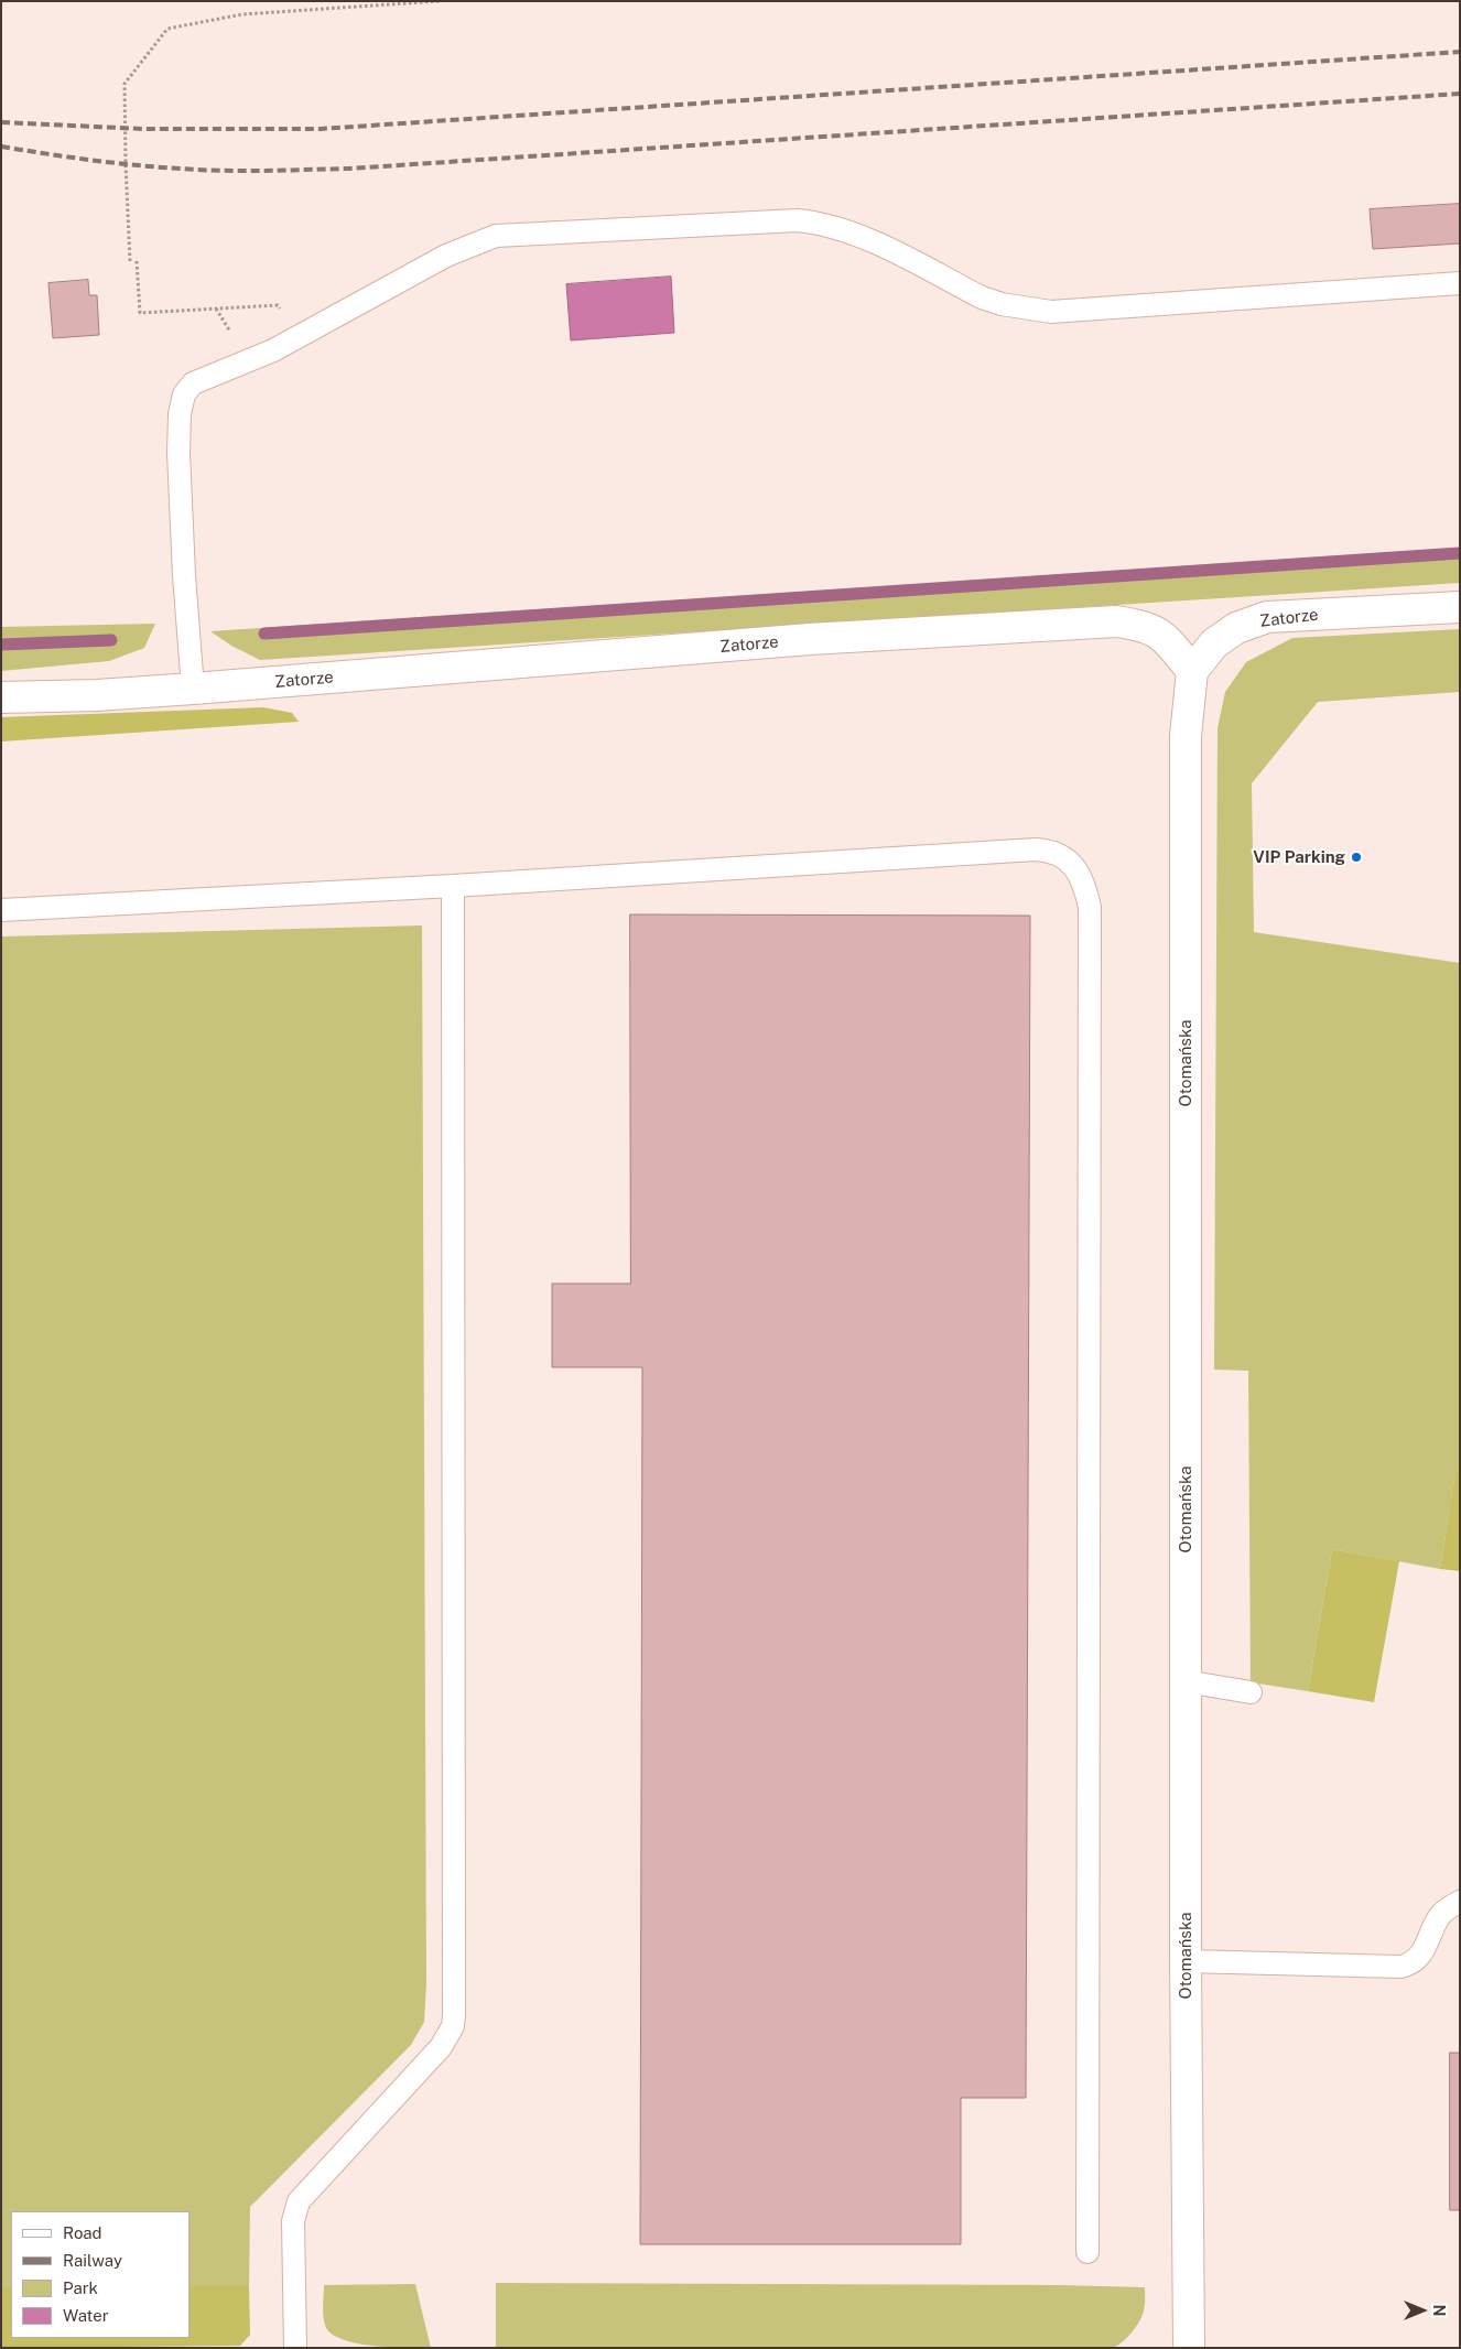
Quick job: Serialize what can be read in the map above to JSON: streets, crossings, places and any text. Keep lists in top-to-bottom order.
{
  "streets": {
    "street": ["Zatorze", "Otomańska"]
  },
  "crossings": [
    ["Zatorze", "Otomańska"]
  ],
  "places": ["VIP Parking"],
  "legend": [
    "Road",
    "Railway",
    "Park",
    "Water"
  ],
  "north": "right"
}
